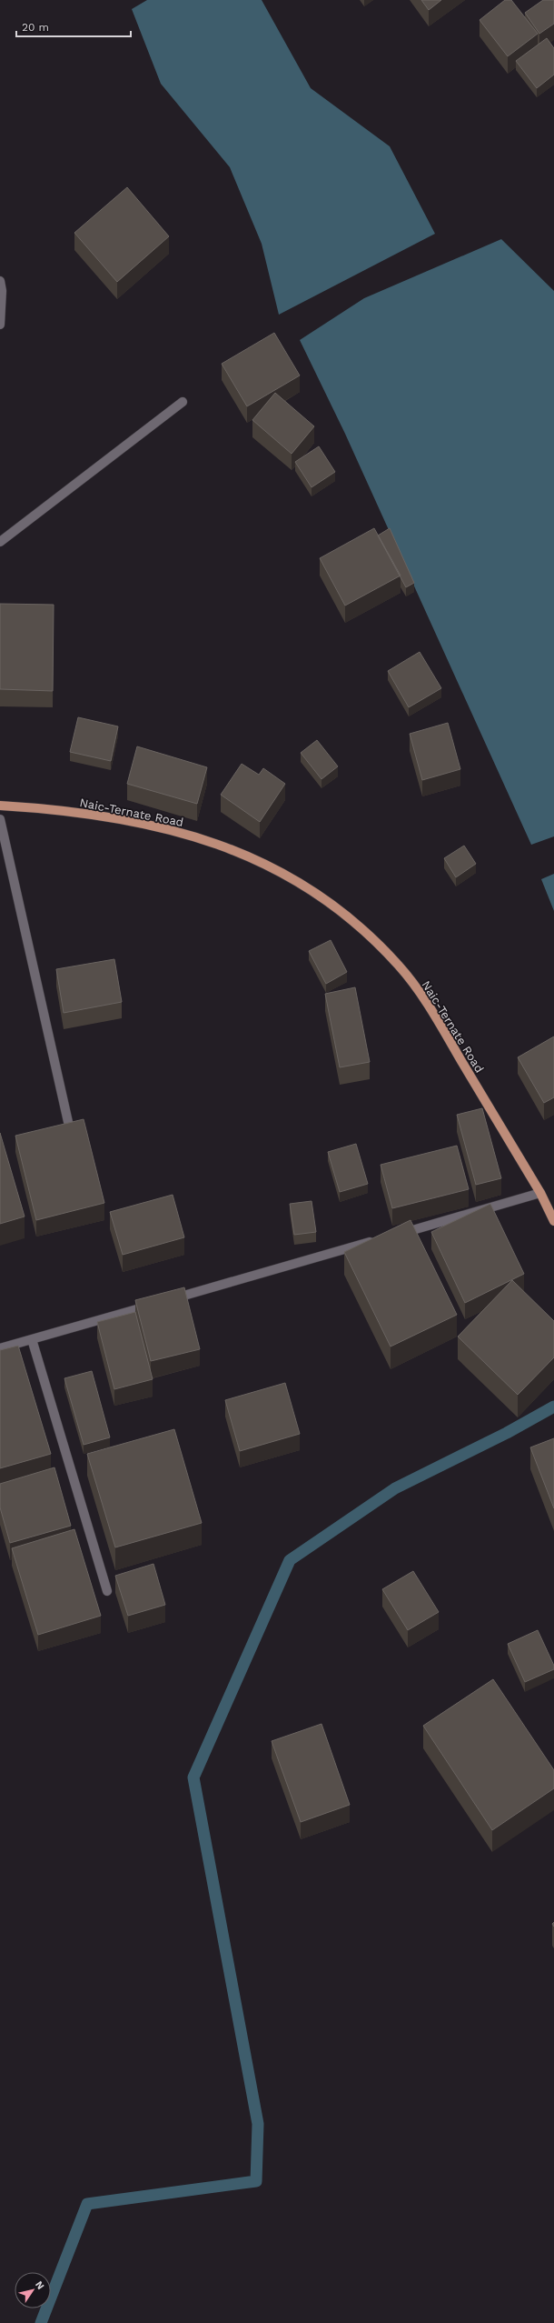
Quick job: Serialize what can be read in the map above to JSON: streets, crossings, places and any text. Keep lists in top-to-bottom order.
{
  "streets": {
    "main road": ["Naic-Ternate Road"]
  },
  "scale_bar": "20 m",
  "north": "top right"
}
